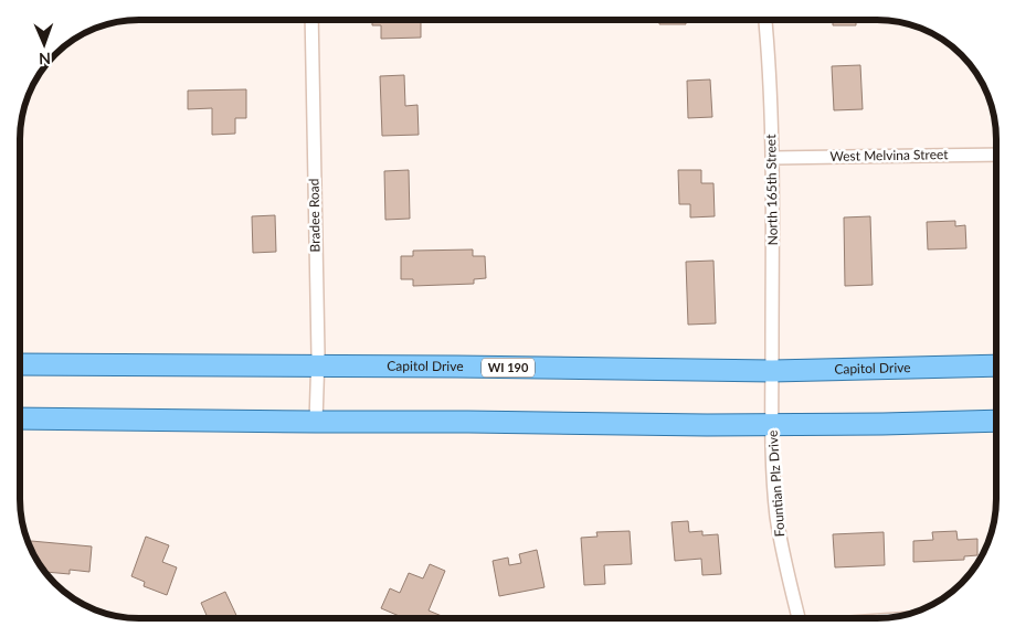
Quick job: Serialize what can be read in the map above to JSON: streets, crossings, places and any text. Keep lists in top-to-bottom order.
{
  "streets": {
    "main road": ["Capitol Drive", "WI 190"],
    "street": [
      "West Melvina Street",
      "North 165th Street",
      "Bradee Road",
      "Fountian Plz Drive"
    ]
  },
  "crossings": [
    ["West Melvina Street", "North 165th Street"],
    ["North 165th Street", "Capitol Drive"],
    ["North 165th Street", "Fountian Plz Drive"],
    ["Bradee Road", "Capitol Drive"],
    ["Capitol Drive", "Fountian Plz Drive"]
  ],
  "north": "bottom"
}
